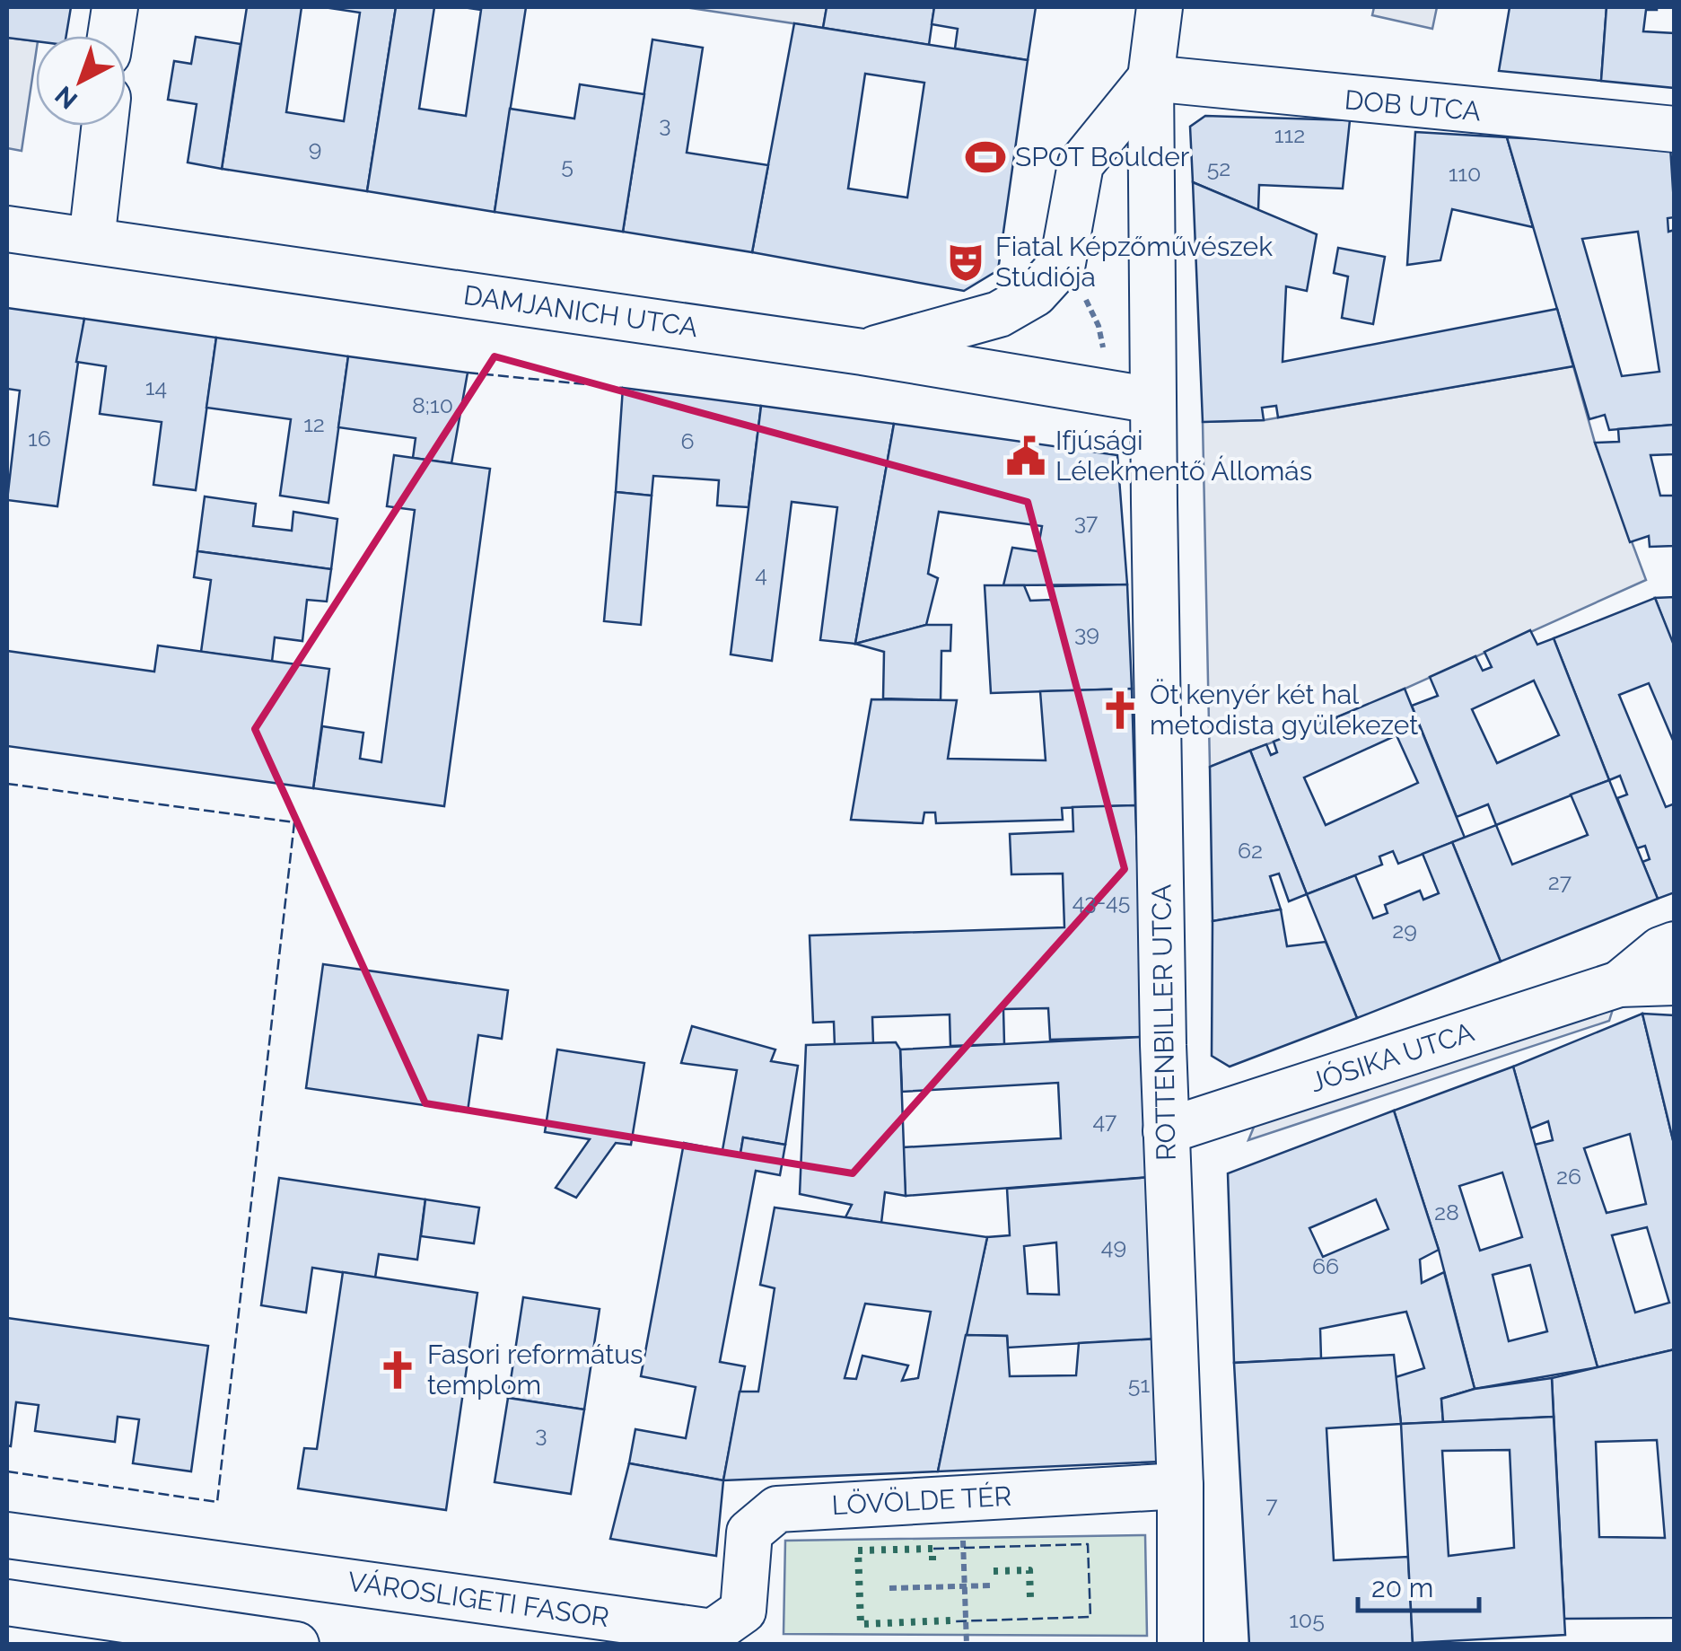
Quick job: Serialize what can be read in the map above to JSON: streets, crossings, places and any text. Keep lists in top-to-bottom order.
{
  "streets": {
    "street": [
      "DOB UTCA",
      "DAMJANICH UTCA",
      "ROTTENBILLER UTCA",
      "JÓSIKA UTCA",
      "LÖVÖLDE TÉR",
      "VÁROSLIGETI FASOR"
    ]
  },
  "crossings": [
    ["DOB UTCA", "ROTTENBILLER UTCA"],
    ["DAMJANICH UTCA", "ROTTENBILLER UTCA"],
    ["ROTTENBILLER UTCA", "JÓSIKA UTCA"],
    ["ROTTENBILLER UTCA", "LÖVÖLDE TÉR"],
    ["LÖVÖLDE TÉR", "VÁROSLIGETI FASOR"]
  ],
  "places": {
    "sports": ["SPOT Boulder"],
    "theatre": ["Fiatal Képzőművészek Stúdiója"],
    "public building": ["Ifjúsági Lélekmentő Állomás"],
    "church": ["Öt kenyér két hal metodista gyülekezet", "Fasori református templom"]
  },
  "house_numbers": [
    "3",
    "112",
    "9",
    "5",
    "52",
    "110",
    "14",
    "8;10",
    "12",
    "16",
    "6",
    "37",
    "4",
    "39",
    "62",
    "27",
    "43-45",
    "29",
    "47",
    "26",
    "28",
    "49",
    "66",
    "51",
    "3",
    "7",
    "105"
  ],
  "scale_bar": "20 m",
  "north": "bottom left"
}
